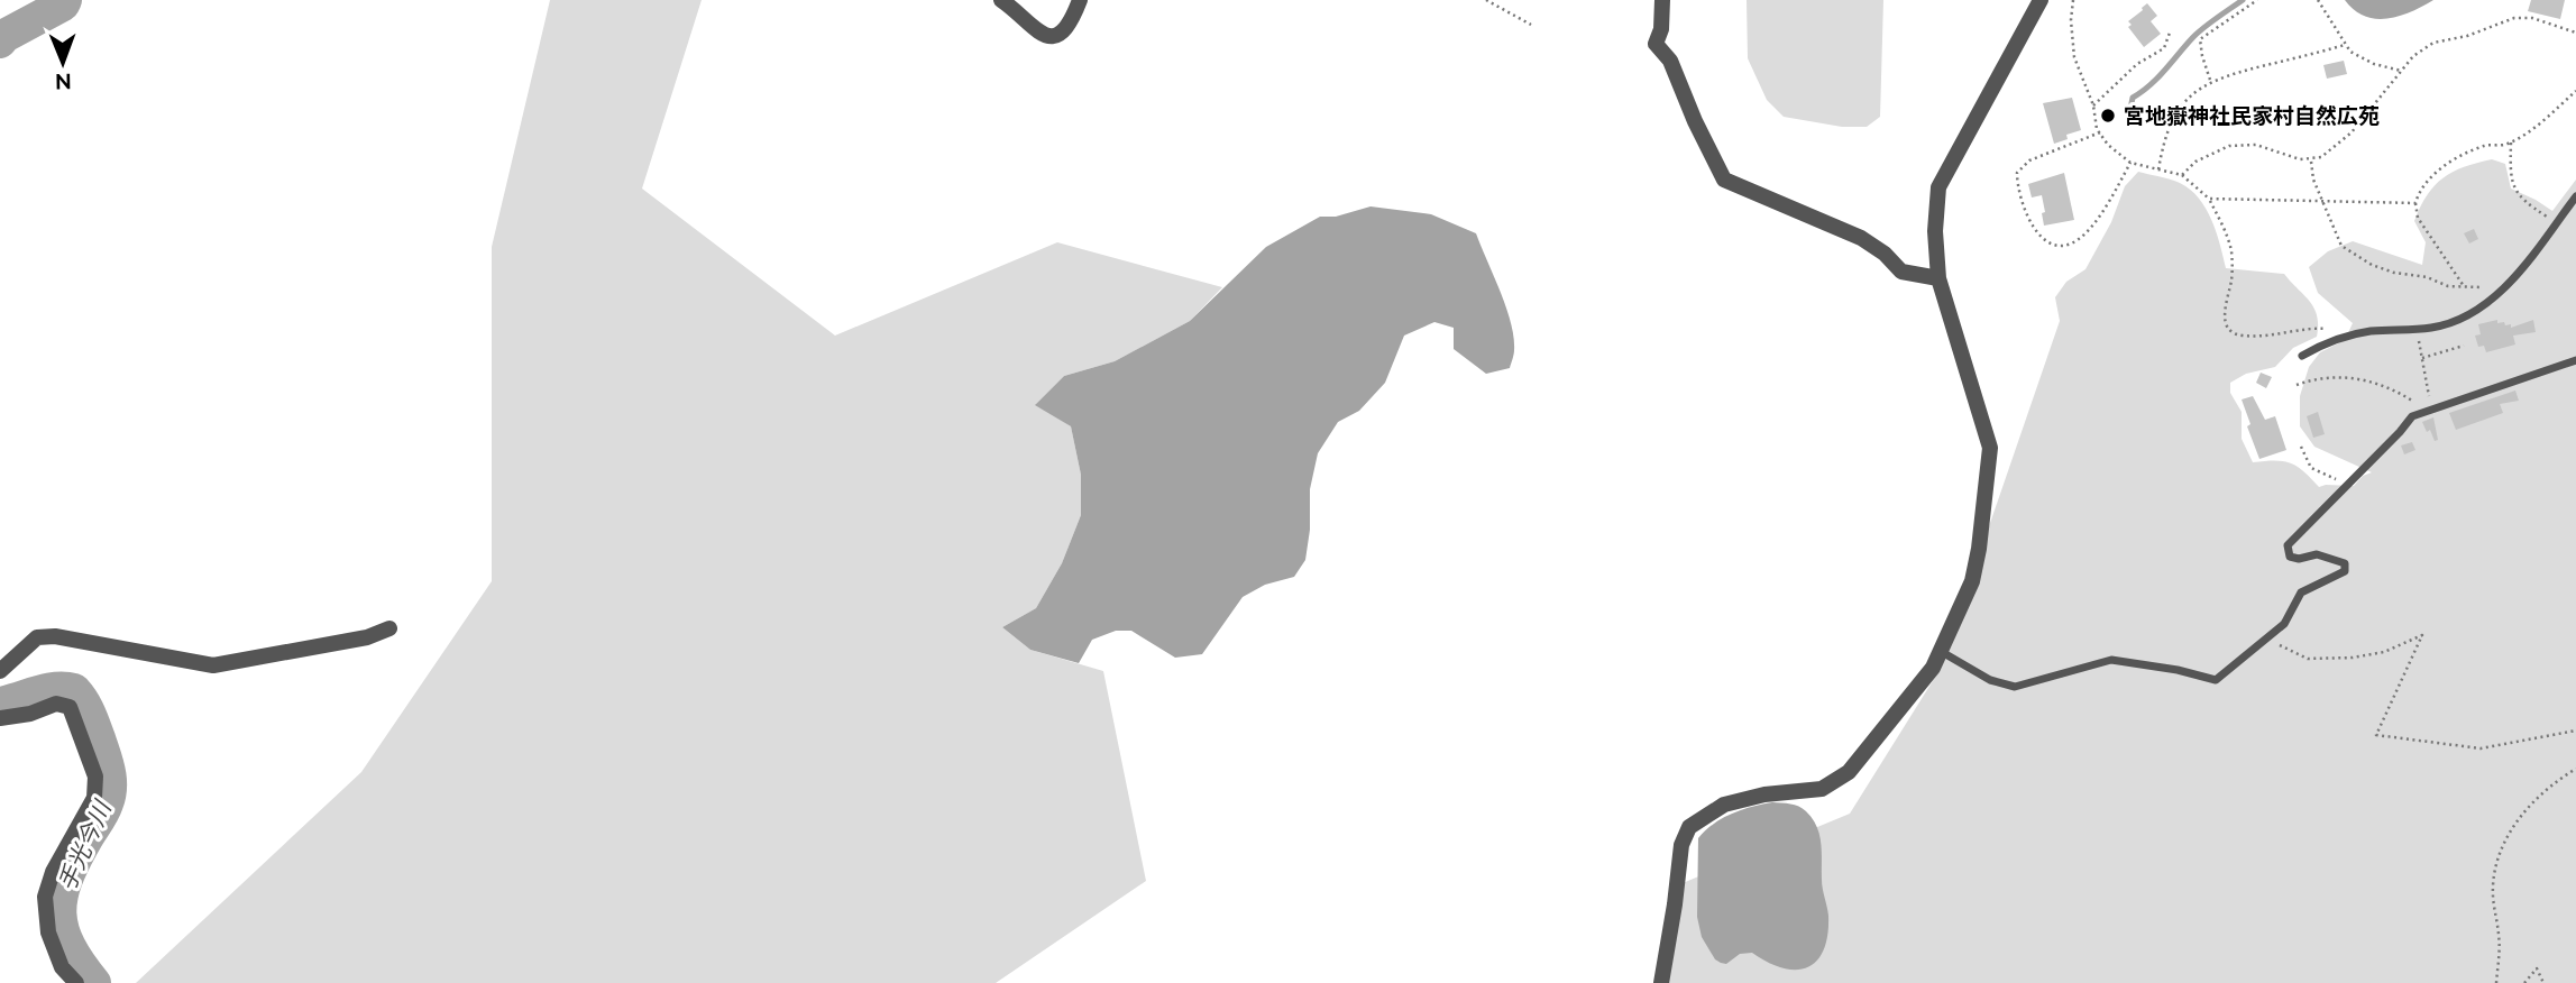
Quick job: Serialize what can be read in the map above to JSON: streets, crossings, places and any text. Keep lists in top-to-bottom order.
{
  "water": ["手光今川"],
  "places": ["宮地嶽神社民家村自然広苑"],
  "north": "bottom"
}
